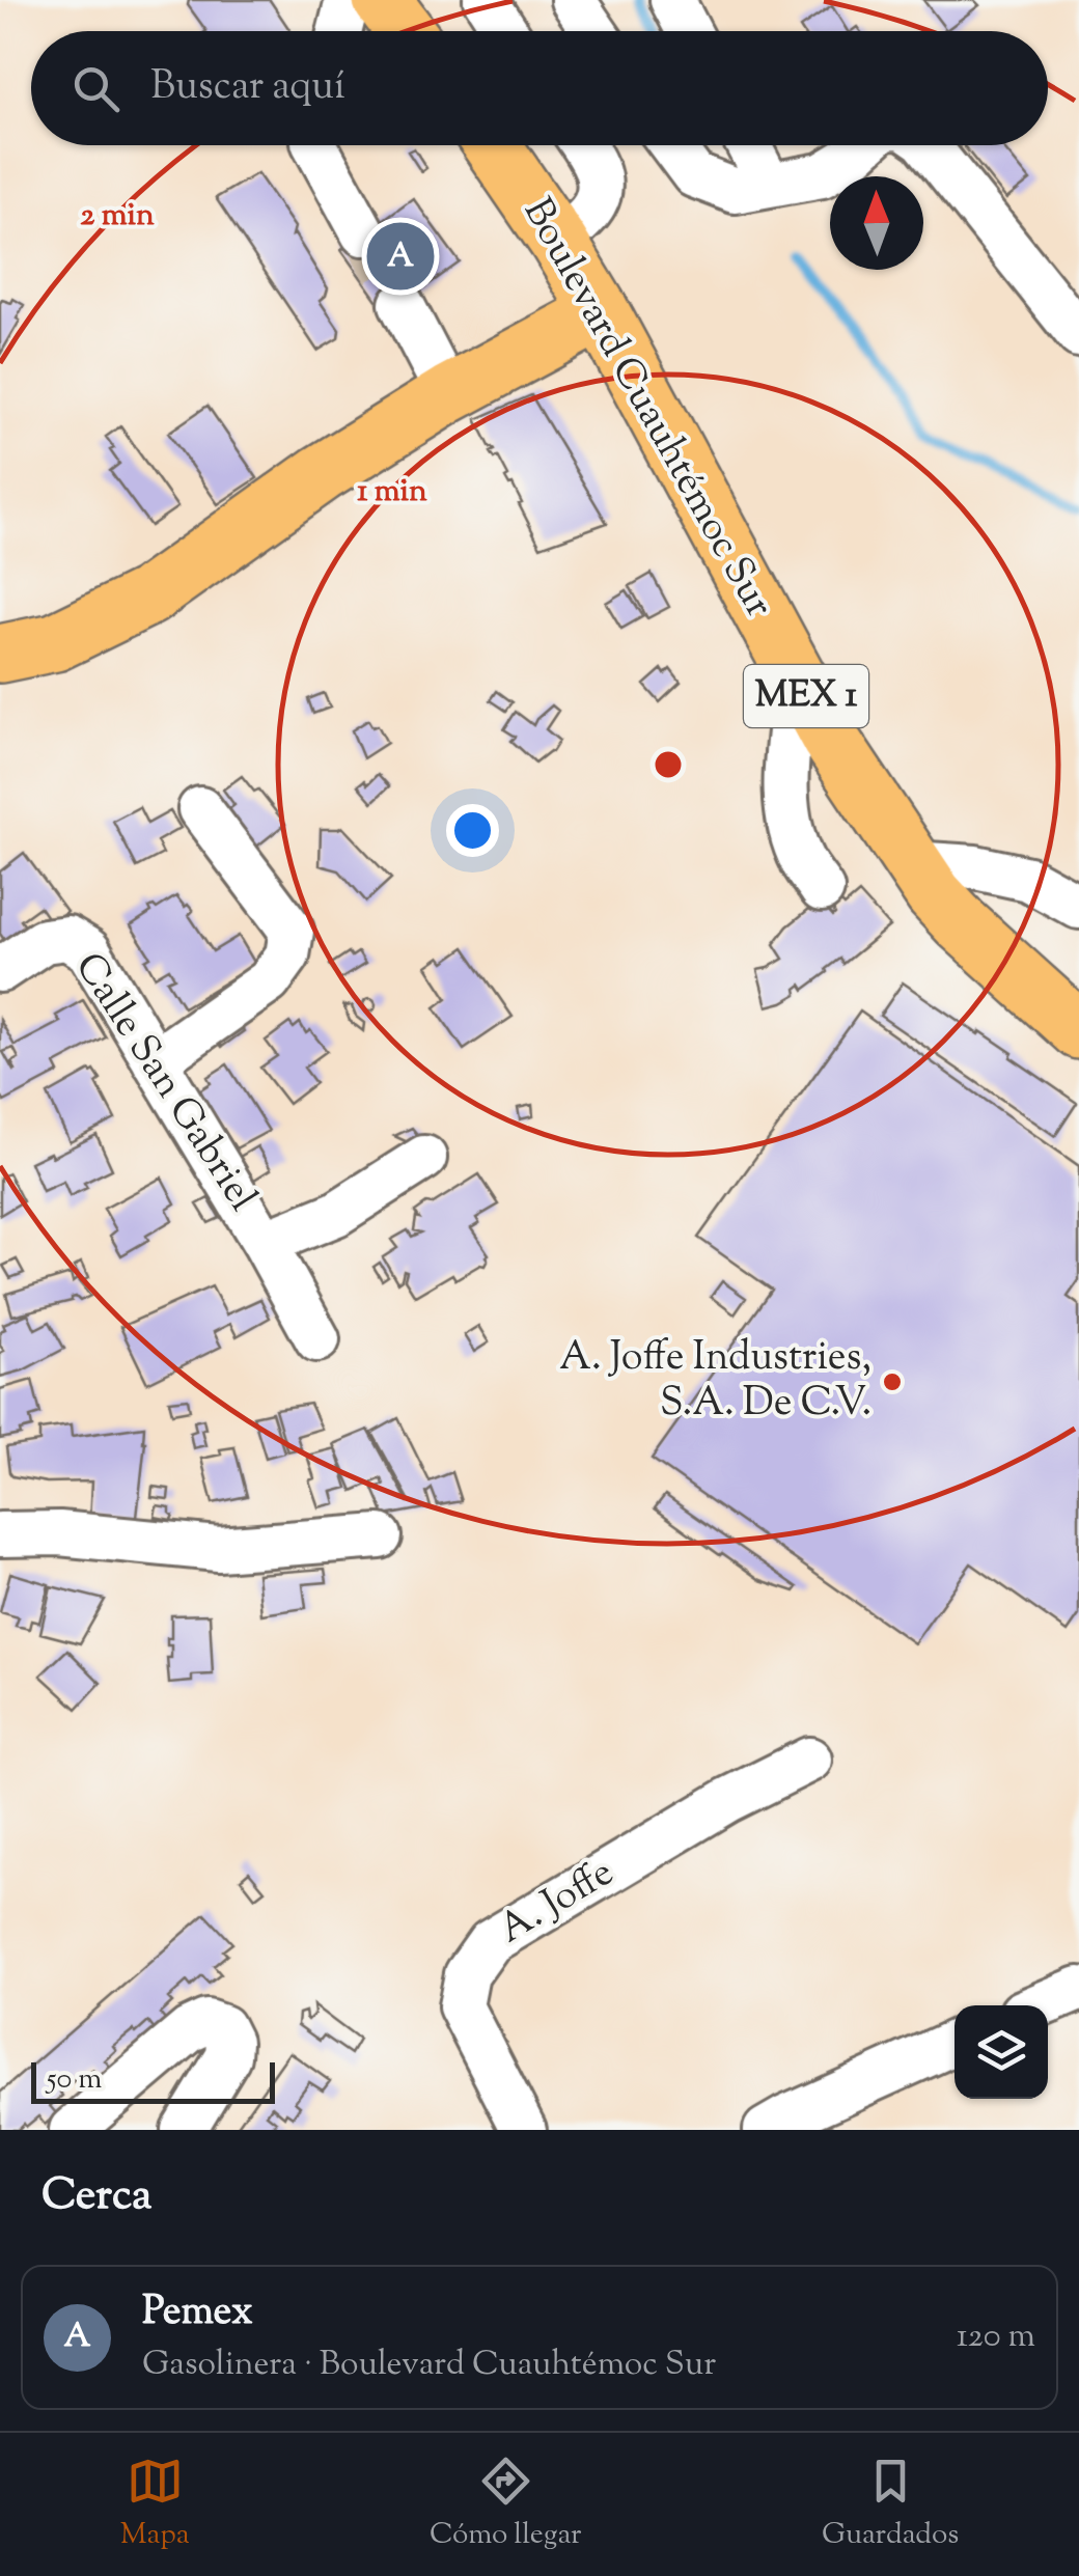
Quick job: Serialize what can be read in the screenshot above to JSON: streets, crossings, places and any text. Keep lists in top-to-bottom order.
{
  "streets": {
    "main road": ["Boulevard Cuauhtémoc Sur", "MEX 1"],
    "street": ["Calle San Gabriel", "A. Joffe"]
  },
  "places": ["A. Joffe Industries, S.A. De C.V."],
  "scale_bar": "50 m",
  "north": "top",
  "page": {
    "search": "Buscar aquí",
    "pins": "A",
    "scale": "50 m",
    "heading": "Cerca",
    "list": [
      {
        "mark": "A",
        "name": "Pemex",
        "note": "Gasolinera · Boulevard Cuauhtémoc Sur",
        "value": "120 m"
      }
    ],
    "nav": ["Mapa", "Cómo llegar", "Guardados"]
  },
  "rings": ["2 min", "1 min"]
}
